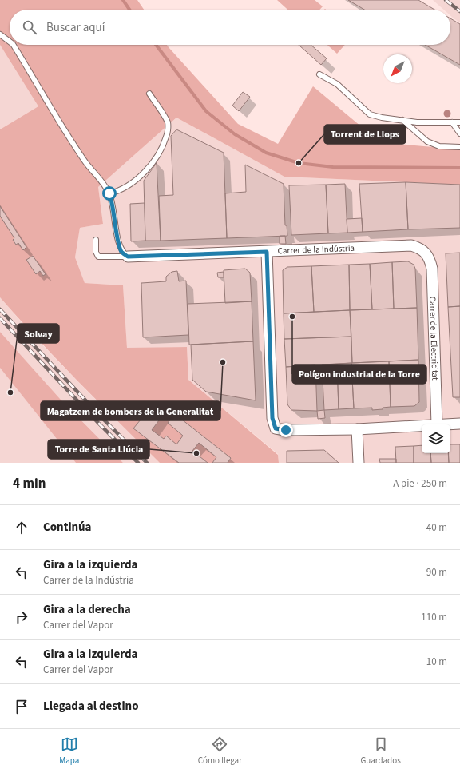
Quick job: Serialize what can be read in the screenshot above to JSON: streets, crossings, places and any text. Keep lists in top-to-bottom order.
{
  "streets": {
    "street": ["Carrer de la Indústria", "Carrer de la Electricitat"]
  },
  "crossings": [
    ["Carrer de la Indústria", "Carrer de la Electricitat"]
  ],
  "places": [
    "Torrent de Llops",
    "Polígon industrial de la Torre",
    "Magatzem de bombers de la Generalitat",
    "Solvay",
    "Torre de Santa Llúcia"
  ],
  "north": "bottom left",
  "page": {
    "search": "Buscar aquí",
    "heading": ["4 min", "A pie · 250 m"],
    "list": [
      ["Continúa", "40 m"],
      ["Gira a la izquierda", "Carrer de la Indústria", "90 m"],
      ["Gira a la derecha", "Carrer del Vapor", "110 m"],
      ["Gira a la izquierda", "Carrer del Vapor", "10 m"],
      "Llegada al destino"
    ],
    "nav": ["Mapa", "Cómo llegar", "Guardados"]
  }
}
